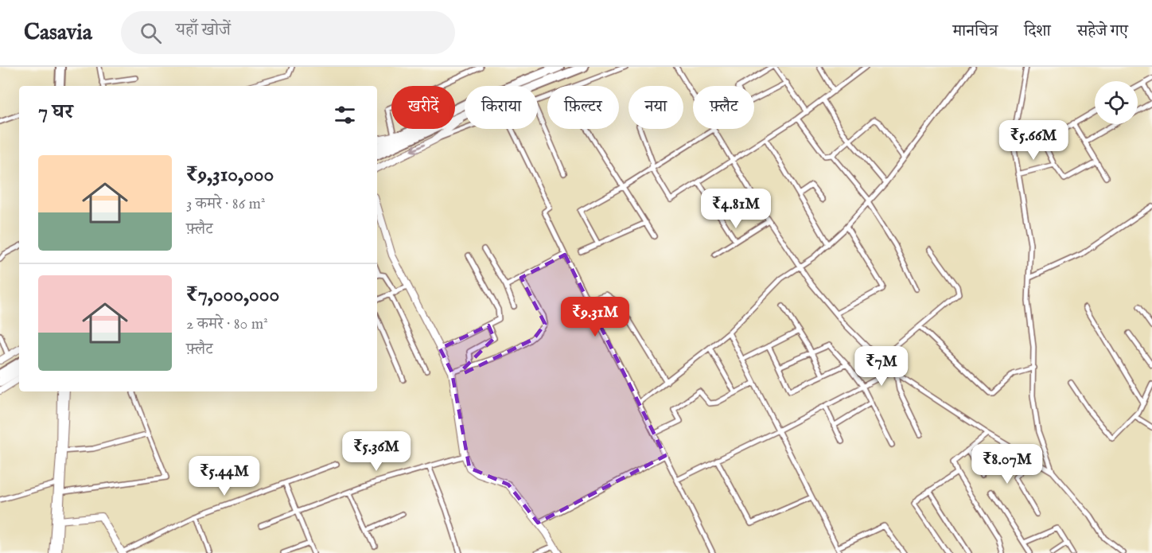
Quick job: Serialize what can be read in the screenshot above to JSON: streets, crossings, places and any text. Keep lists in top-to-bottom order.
{
  "page": {
    "header": "Casavia",
    "search": "यहाँ खोजें",
    "nav": ["मानचित्र", "दिशा", "सहेजे गए"],
    "chip": [
      "खरीदें",
      "किराया",
      "फ़िल्टर",
      "नया",
      "फ़्लैट"
    ],
    "heading": "7 घर",
    "price": [
      "₹5.66M",
      "₹4.81M",
      "₹9.31M",
      "₹7M",
      "₹5.36M",
      "₹8.07M",
      "₹5.44M"
    ],
    "list": [
      {
        "name": "₹9,310,000",
        "note": "3 कमरे · 86 m² · फ़्लैट"
      },
      {
        "name": "₹7,000,000",
        "note": "2 कमरे · 80 m² · फ़्लैट"
      }
    ]
  }
}
